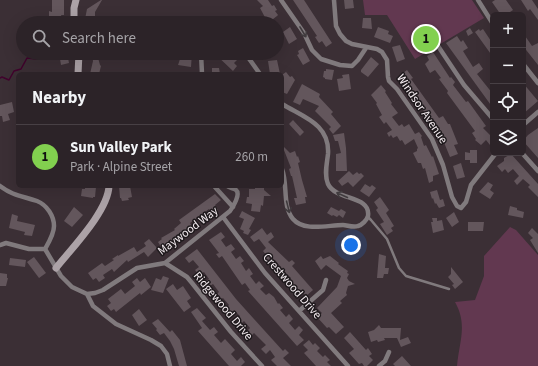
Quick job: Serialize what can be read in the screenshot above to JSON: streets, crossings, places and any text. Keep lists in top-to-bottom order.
{
  "streets": {
    "street": [
      "Windsor Avenue",
      "Maywood Way",
      "Crestwood Drive",
      "Ridgewood Drive"
    ]
  },
  "crossings": [
    ["Maywood Way", "Crestwood Drive"],
    ["Maywood Way", "Ridgewood Drive"]
  ],
  "page": {
    "map_buttons": ["+", "−"],
    "search": "Search here",
    "pins": "1",
    "heading": "Nearby",
    "list": [
      {
        "mark": "1",
        "name": "Sun Valley Park",
        "note": "Park · Alpine Street",
        "value": "260 m"
      }
    ]
  }
}
